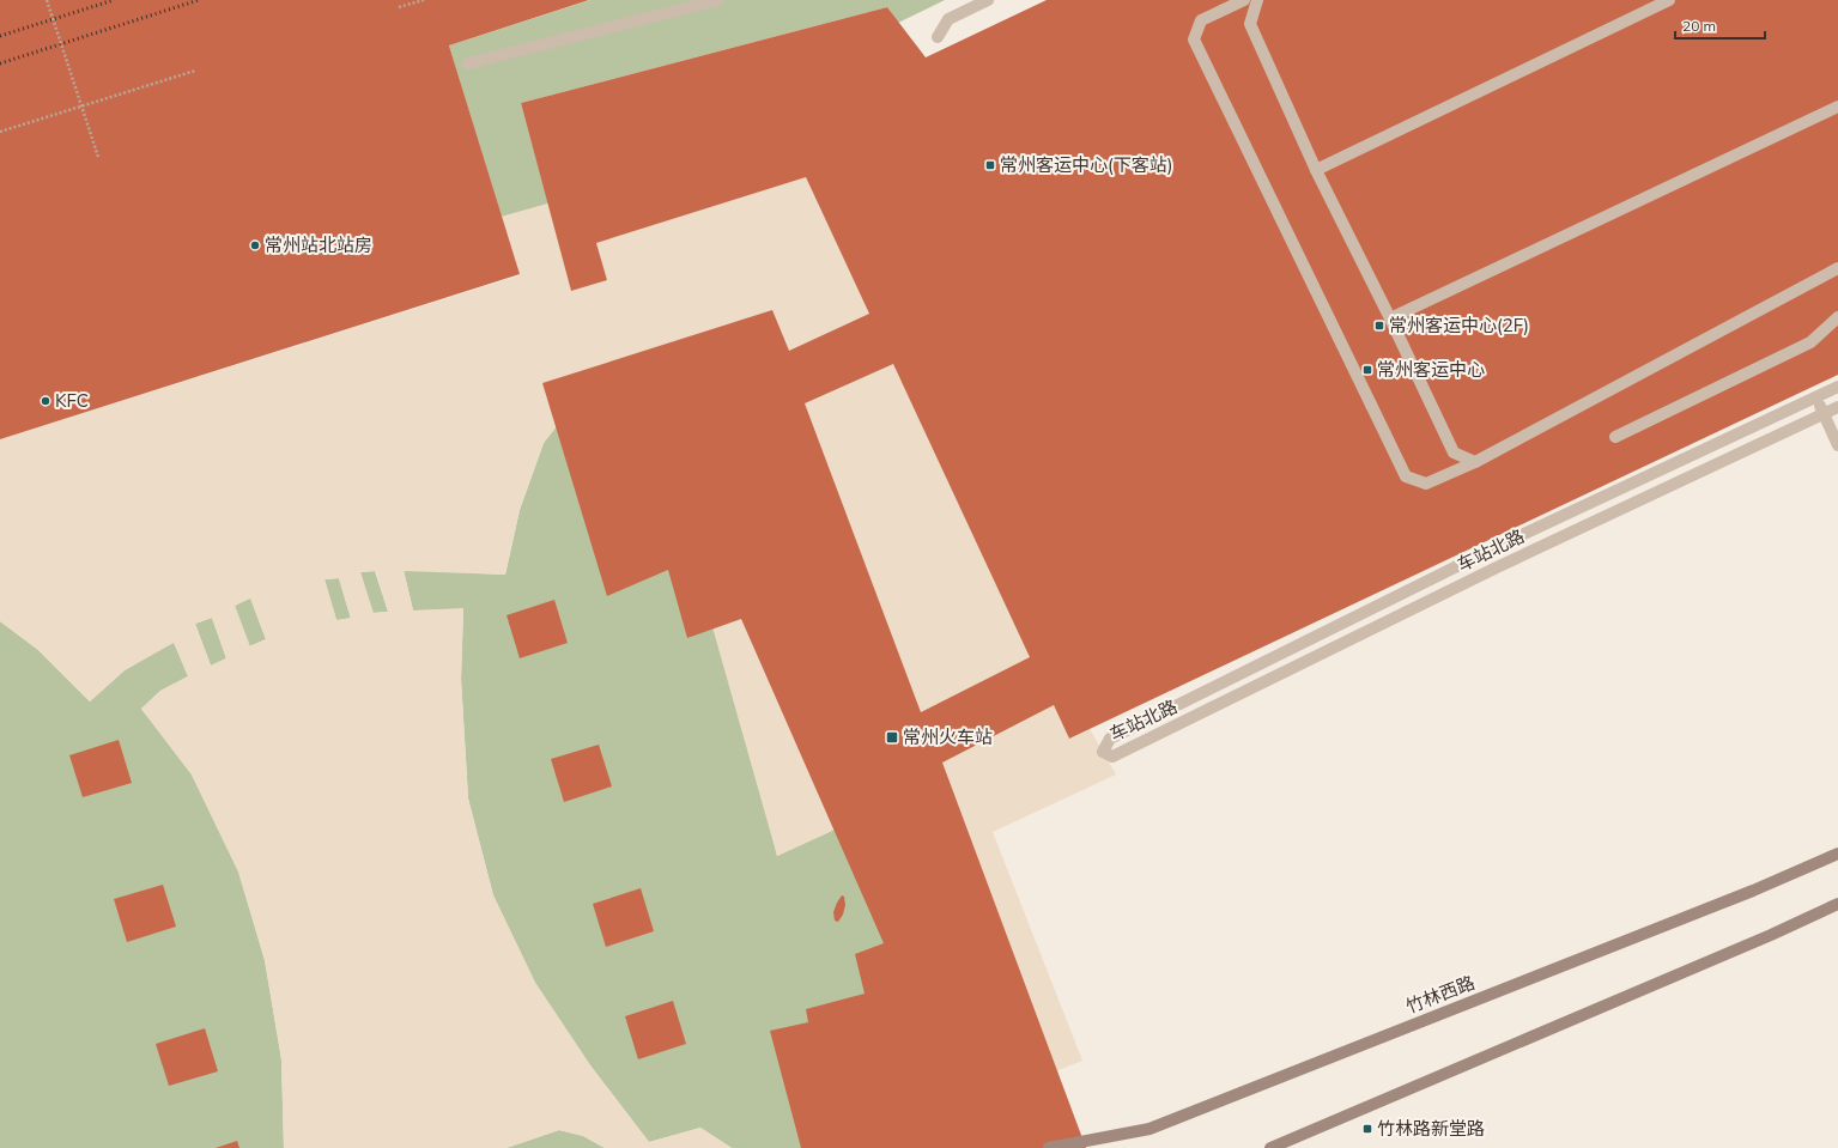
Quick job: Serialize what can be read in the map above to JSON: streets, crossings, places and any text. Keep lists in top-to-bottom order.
{
  "streets": {
    "main road": ["竹林西路"],
    "street": ["车站北路"]
  },
  "places": {
    "transit": [
      "常州客运中心(下客站)",
      "常州客运中心(2F)",
      "常州客运中心",
      "常州火车站",
      "竹林路新堂路"
    ],
    "other": ["常州站北站房", "KFC"]
  },
  "scale_bar": "20 m"
}
